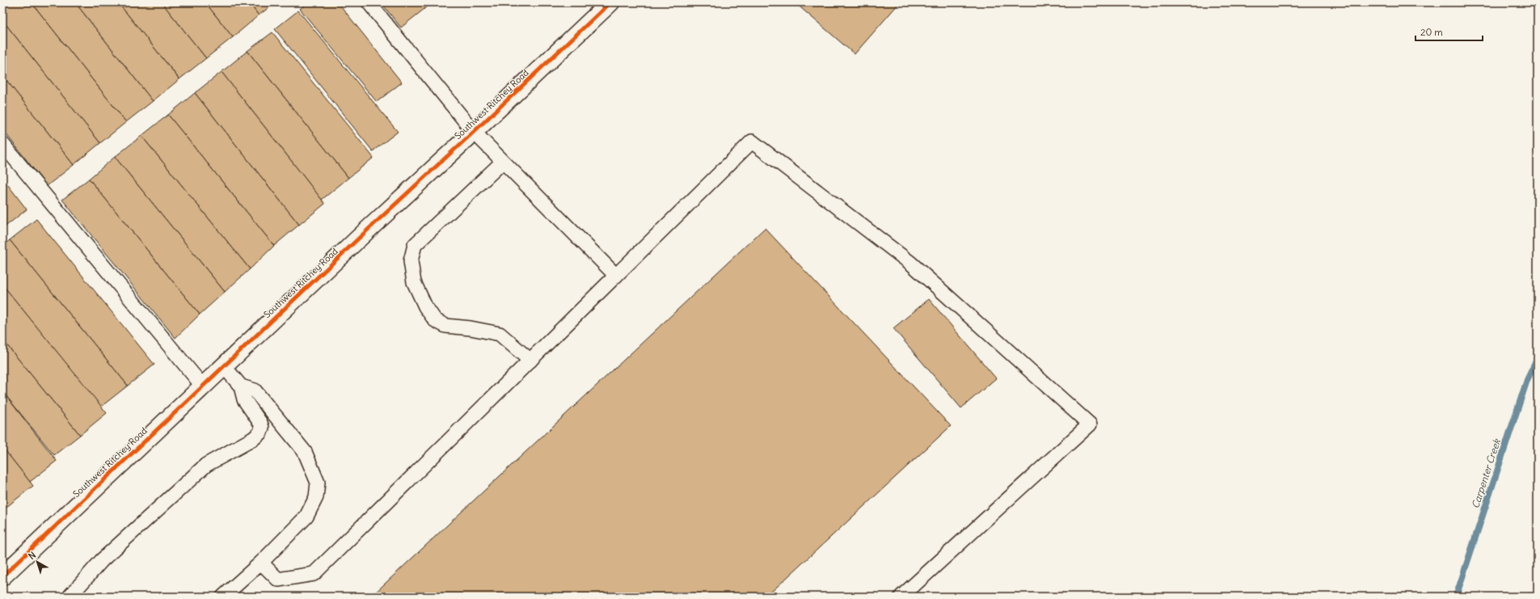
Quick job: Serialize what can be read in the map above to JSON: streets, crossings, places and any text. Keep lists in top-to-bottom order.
{
  "streets": {
    "street": ["Southwest Ritchey Road"]
  },
  "water": ["Carpenter Creek"],
  "scale_bar": "20 m",
  "north": "top left"
}
